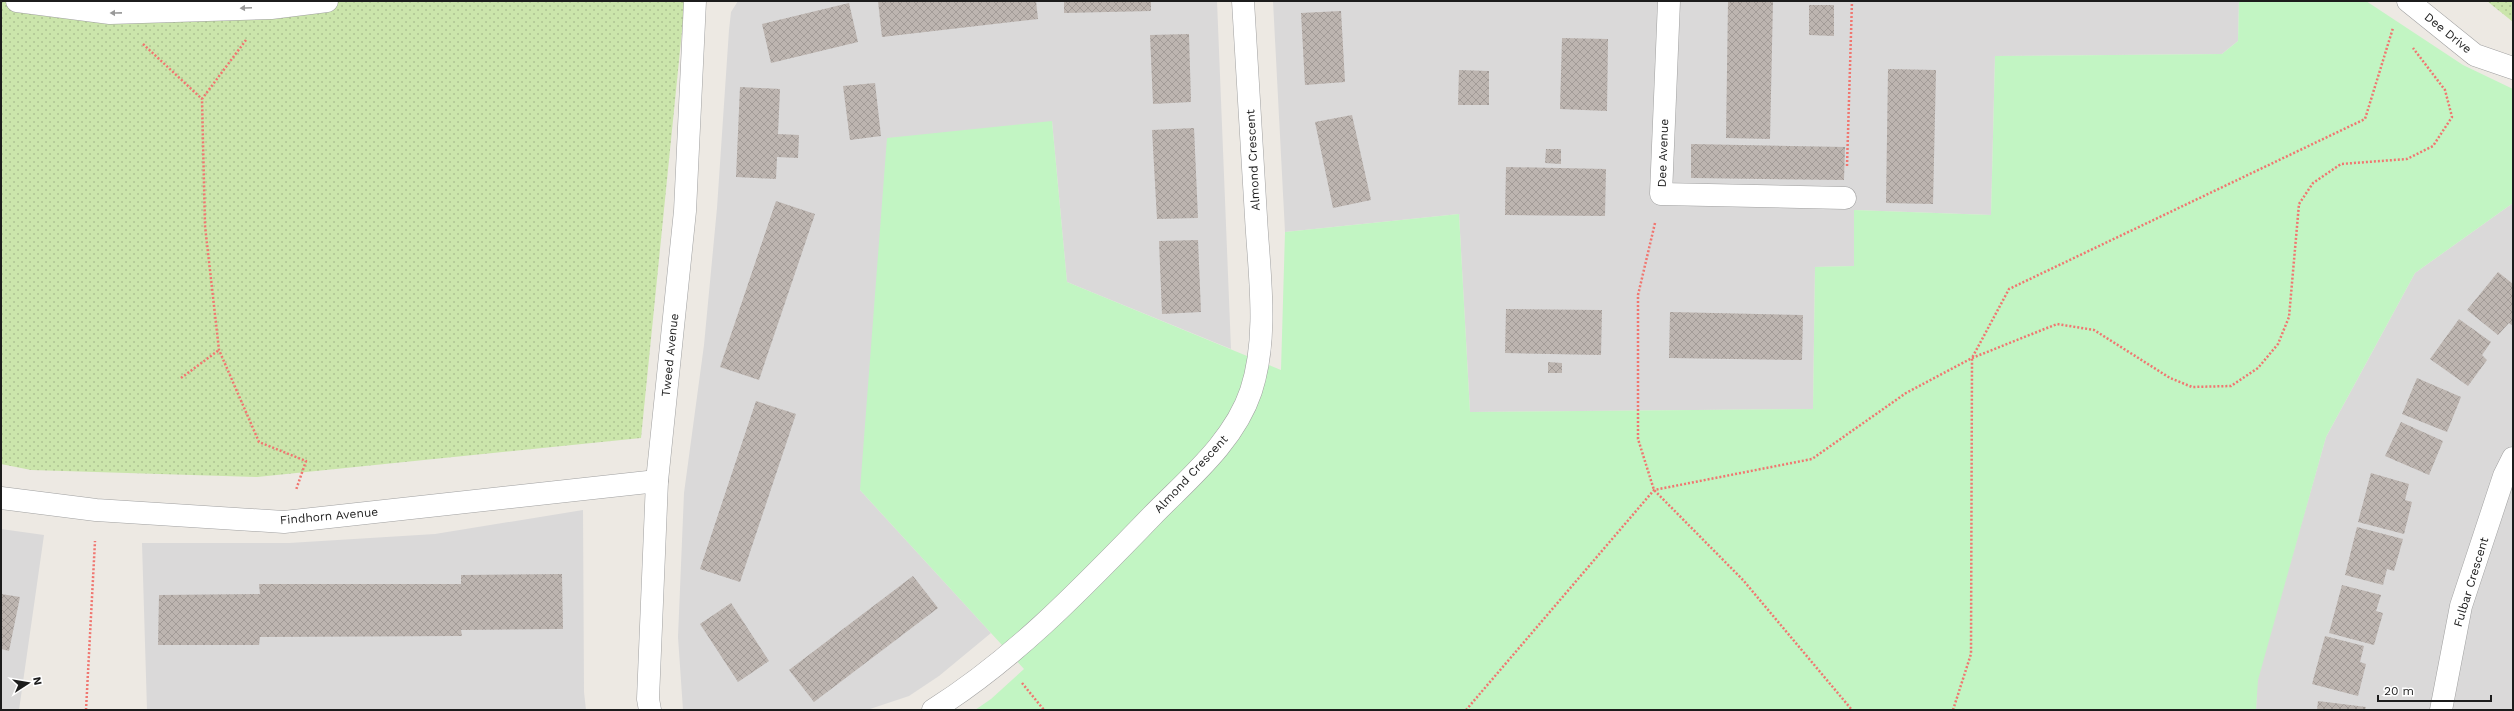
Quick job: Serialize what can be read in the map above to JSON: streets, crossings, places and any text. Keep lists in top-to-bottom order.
{
  "streets": {
    "street": [
      "Dee Drive",
      "Dee Avenue",
      "Almond Crescent",
      "Tweed Avenue",
      "Findhorn Avenue",
      "Fulbar Crescent"
    ]
  },
  "crossings": [
    ["Tweed Avenue", "Findhorn Avenue"]
  ],
  "scale_bar": "20 m",
  "north": "right"
}
